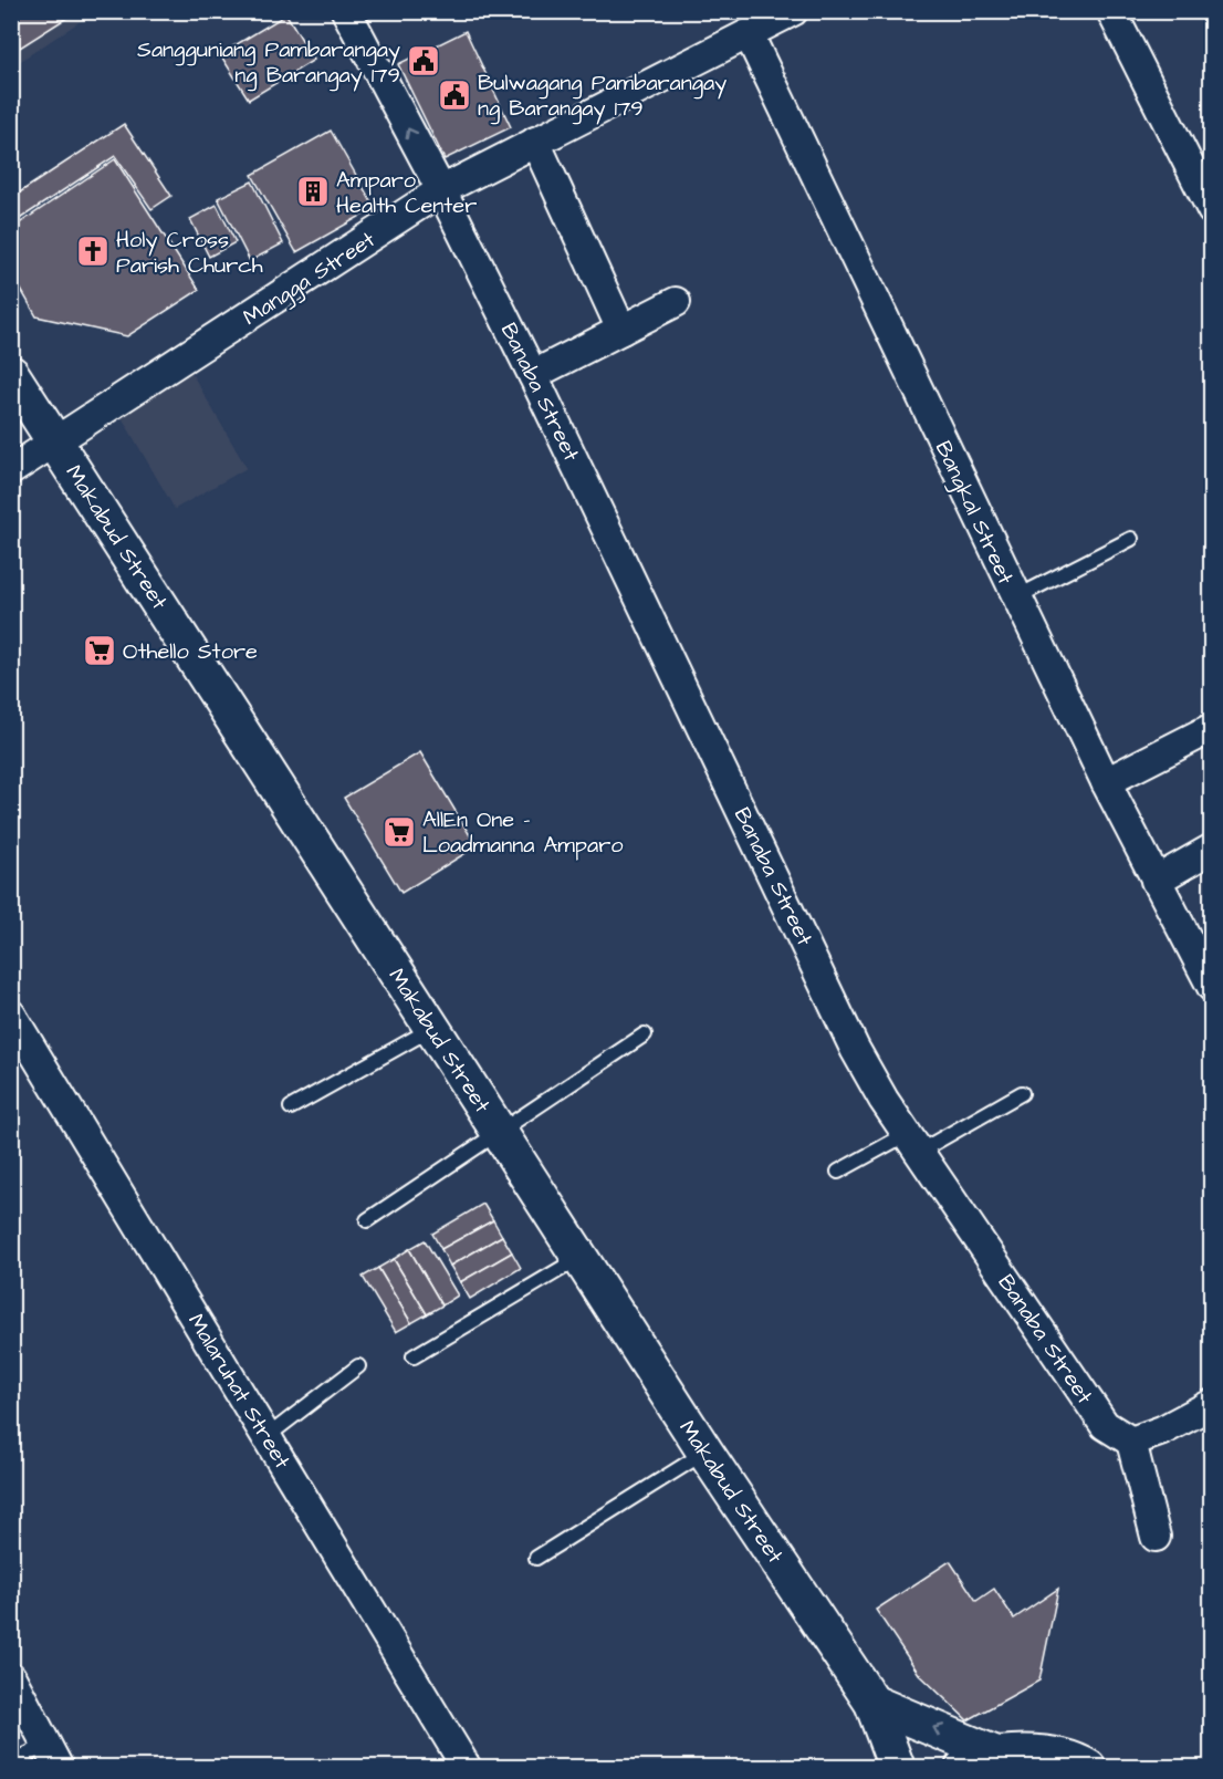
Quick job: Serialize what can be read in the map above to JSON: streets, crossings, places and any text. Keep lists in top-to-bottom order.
{
  "streets": {
    "street": [
      "Mangga Street",
      "Banaba Street",
      "Bangkal Street",
      "Makabud Street",
      "Malaruhat Street"
    ]
  },
  "crossings": [
    ["Mangga Street", "Banaba Street"],
    ["Mangga Street", "Bangkal Street"],
    ["Mangga Street", "Makabud Street"]
  ],
  "places": {
    "public building": ["Sangguniang Pambarangay ng Barangay 179", "Bulwagang Pambarangay ng Barangay 179"],
    "building": ["Amparo Health Center"],
    "church": ["Holy Cross Parish Church"],
    "supermarket": ["Othello Store", "AllEn One - Loadmanna Amparo"]
  }
}
